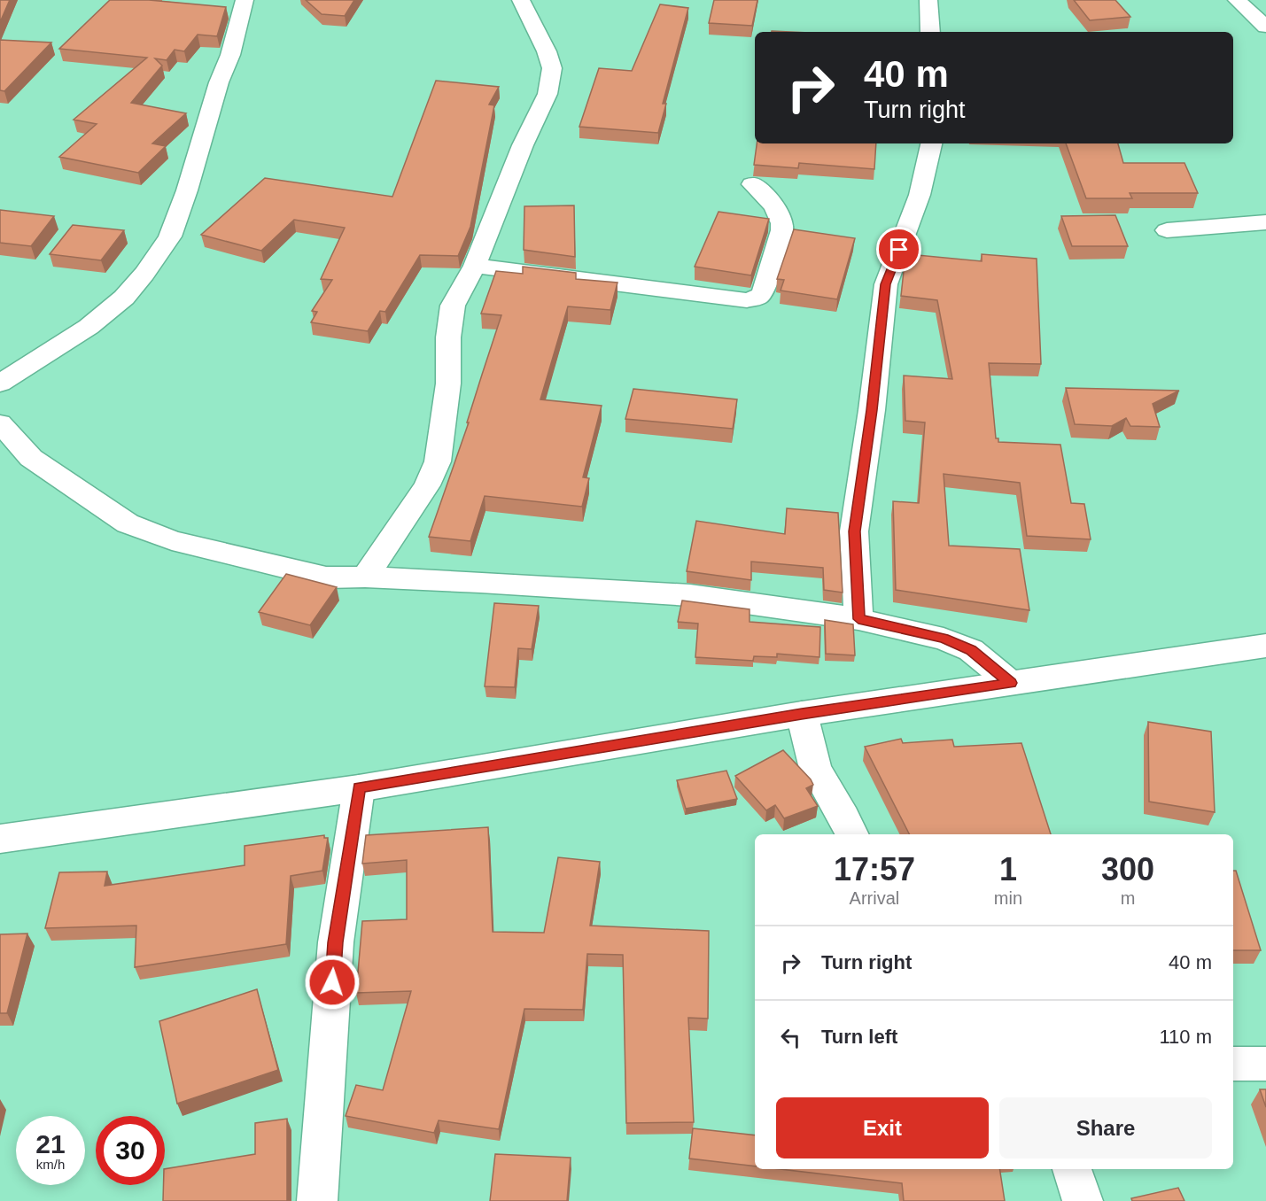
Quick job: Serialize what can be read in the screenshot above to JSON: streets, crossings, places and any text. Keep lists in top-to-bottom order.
{
  "page": {
    "turn": ["40 m", "Turn right"],
    "eta": [
      "17:57",
      "Arrival",
      "1",
      "min",
      "300",
      "m"
    ],
    "list": [
      {
        "name": "Turn right",
        "value": "40 m"
      },
      {
        "name": "Turn left",
        "value": "110 m"
      }
    ],
    "buttons": ["Exit", "Share"],
    "speed": "21 km/h",
    "limit": "30"
  }
}
